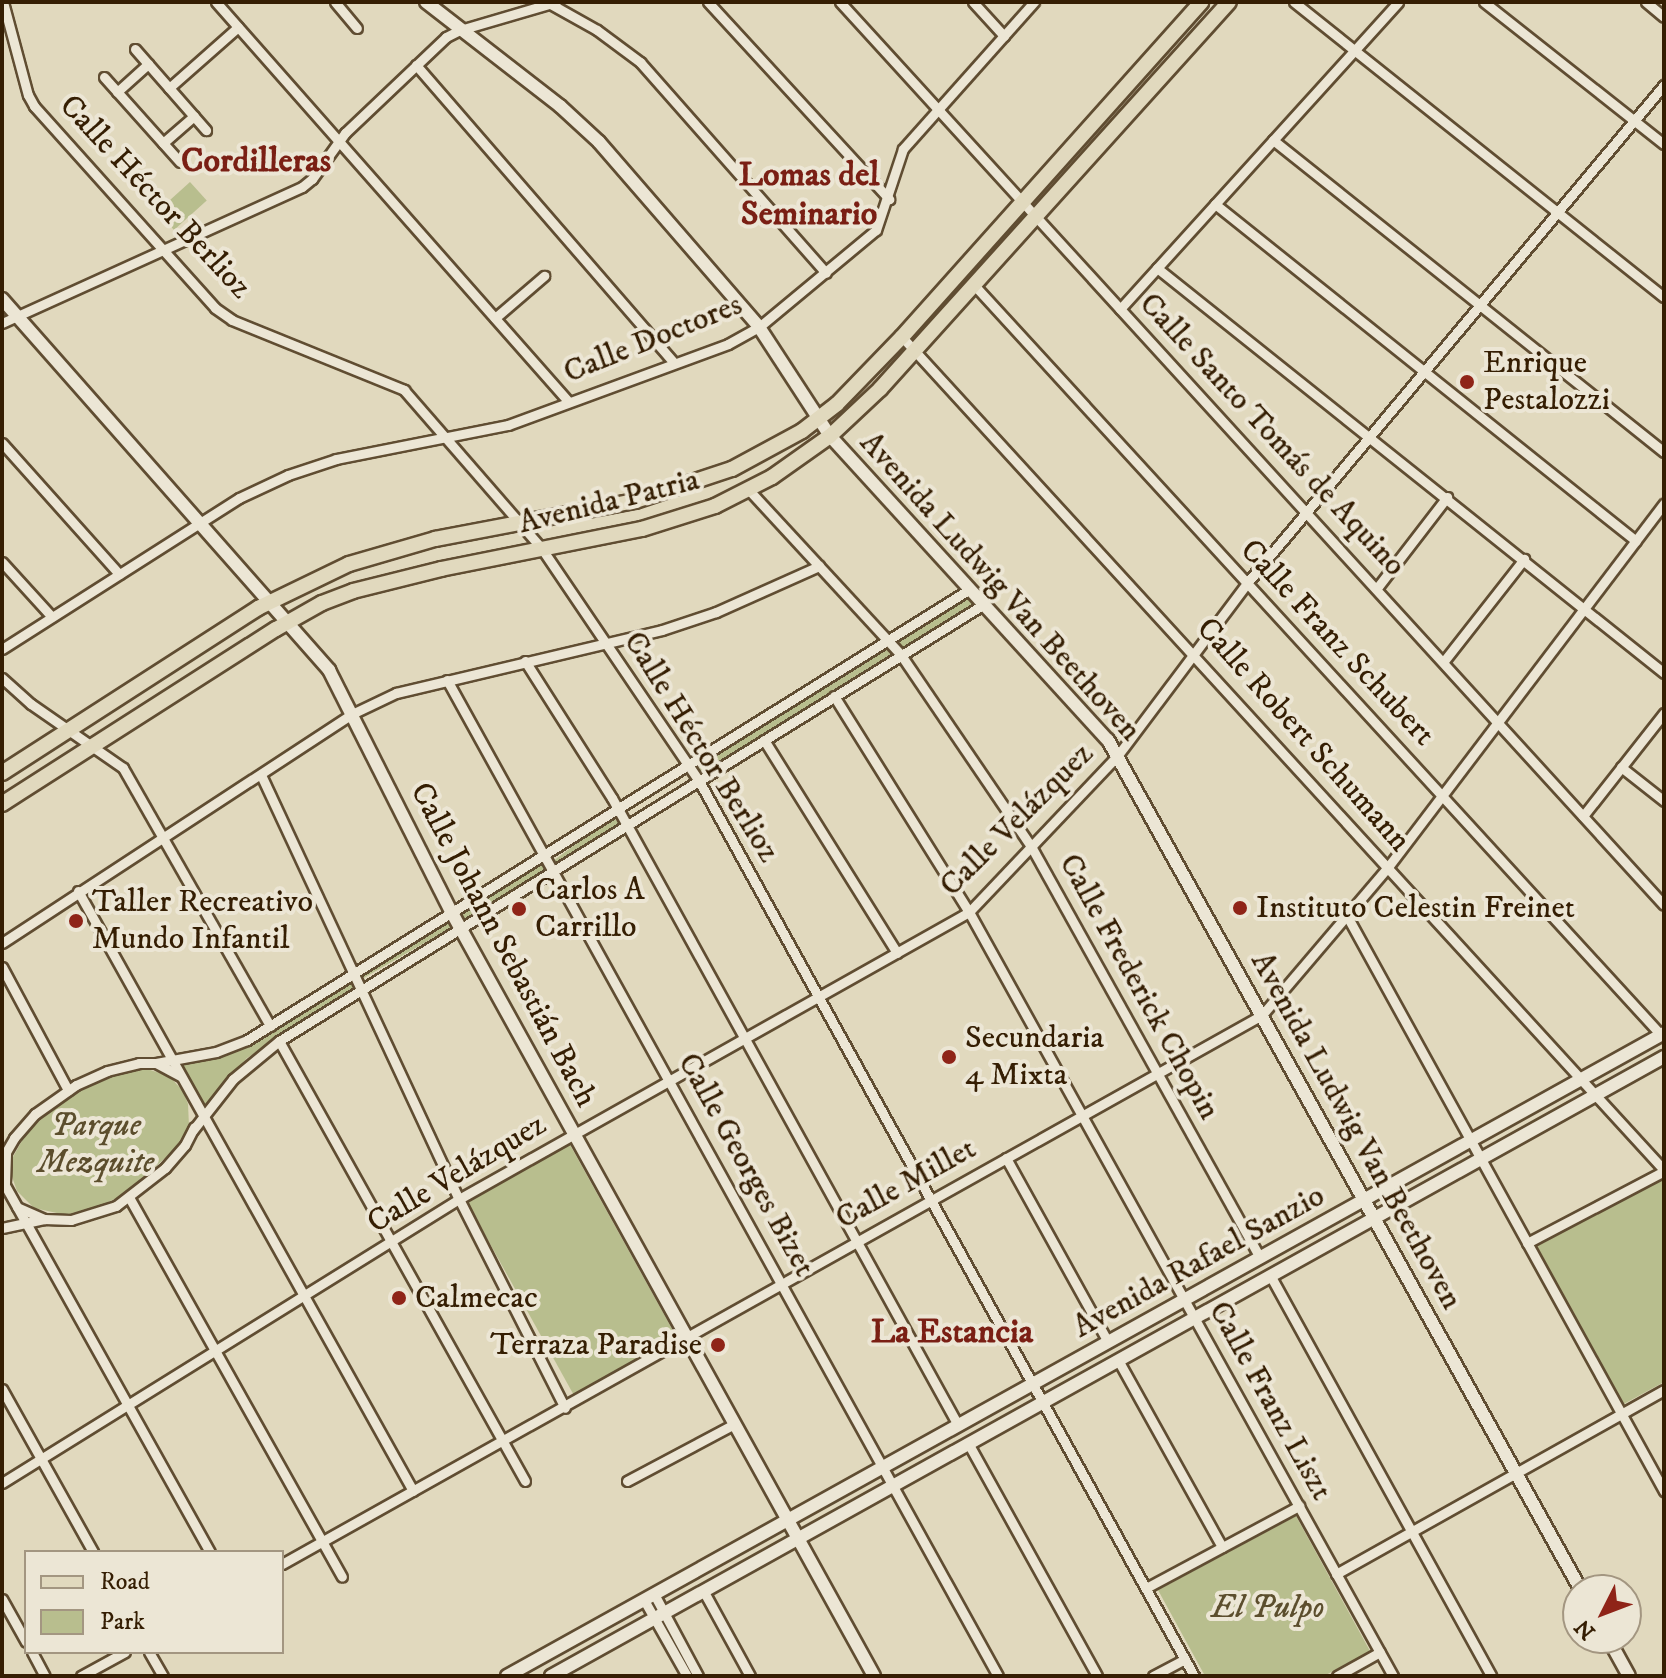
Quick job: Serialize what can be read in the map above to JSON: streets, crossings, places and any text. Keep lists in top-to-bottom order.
{
  "streets": {
    "main road": ["Avenida Patria"],
    "street": [
      "Calle Héctor Berlioz",
      "Calle Doctores",
      "Calle Santo Tomás de Aquino",
      "Avenida Ludwig Van Beethoven",
      "Calle Franz Schubert",
      "Calle Robert Schumann",
      "Calle Velázquez",
      "Calle Johann Sebastián Bach",
      "Calle Frederick Chopin",
      "Calle Georges Bizet",
      "Calle Millet",
      "Avenida Rafael Sanzio",
      "Calle Franz Liszt"
    ]
  },
  "crossings": [
    ["Calle Héctor Berlioz", "Calle Doctores"],
    ["Calle Héctor Berlioz", "Avenida Patria"],
    ["Calle Héctor Berlioz", "Calle Velázquez"],
    ["Calle Héctor Berlioz", "Calle Millet"],
    ["Calle Héctor Berlioz", "Avenida Rafael Sanzio"],
    ["Calle Doctores", "Calle Santo Tomás de Aquino"],
    ["Calle Doctores", "Avenida Ludwig Van Beethoven"],
    ["Calle Doctores", "Calle Johann Sebastián Bach"],
    ["Calle Santo Tomás de Aquino", "Avenida Patria"],
    ["Calle Santo Tomás de Aquino", "Calle Velázquez"],
    ["Avenida Patria", "Avenida Ludwig Van Beethoven"],
    ["Avenida Patria", "Calle Franz Schubert"],
    ["Avenida Patria", "Calle Robert Schumann"],
    ["Avenida Patria", "Calle Johann Sebastián Bach"],
    ["Avenida Patria", "Calle Frederick Chopin"],
    ["Avenida Ludwig Van Beethoven", "Calle Velázquez"],
    ["Avenida Ludwig Van Beethoven", "Calle Millet"],
    ["Avenida Ludwig Van Beethoven", "Avenida Rafael Sanzio"],
    ["Calle Franz Schubert", "Calle Velázquez"],
    ["Calle Franz Schubert", "Avenida Rafael Sanzio"],
    ["Calle Robert Schumann", "Calle Velázquez"],
    ["Calle Robert Schumann", "Avenida Rafael Sanzio"],
    ["Calle Velázquez", "Calle Johann Sebastián Bach"],
    ["Calle Velázquez", "Calle Frederick Chopin"],
    ["Calle Velázquez", "Calle Georges Bizet"],
    ["Calle Velázquez", "Calle Franz Liszt"],
    ["Calle Johann Sebastián Bach", "Calle Millet"],
    ["Calle Johann Sebastián Bach", "Avenida Rafael Sanzio"],
    ["Calle Frederick Chopin", "Calle Millet"],
    ["Calle Frederick Chopin", "Avenida Rafael Sanzio"],
    ["Calle Georges Bizet", "Calle Millet"],
    ["Calle Georges Bizet", "Avenida Rafael Sanzio"],
    ["Calle Millet", "Calle Franz Liszt"],
    ["Avenida Rafael Sanzio", "Calle Franz Liszt"]
  ],
  "districts": ["Cordilleras", "Lomas del Seminario", "La Estancia"],
  "parks": ["Parque Mezquite", "El Pulpo"],
  "places": [
    "Enrique Pestalozzi",
    "Instituto Celestin Freinet",
    "Carlos A Carrillo",
    "Taller Recreativo Mundo Infantil",
    "Secundaria 4 Mixta",
    "Calmecac",
    "Terraza Paradise"
  ],
  "legend": ["Road", "Park"],
  "north": "bottom left"
}
